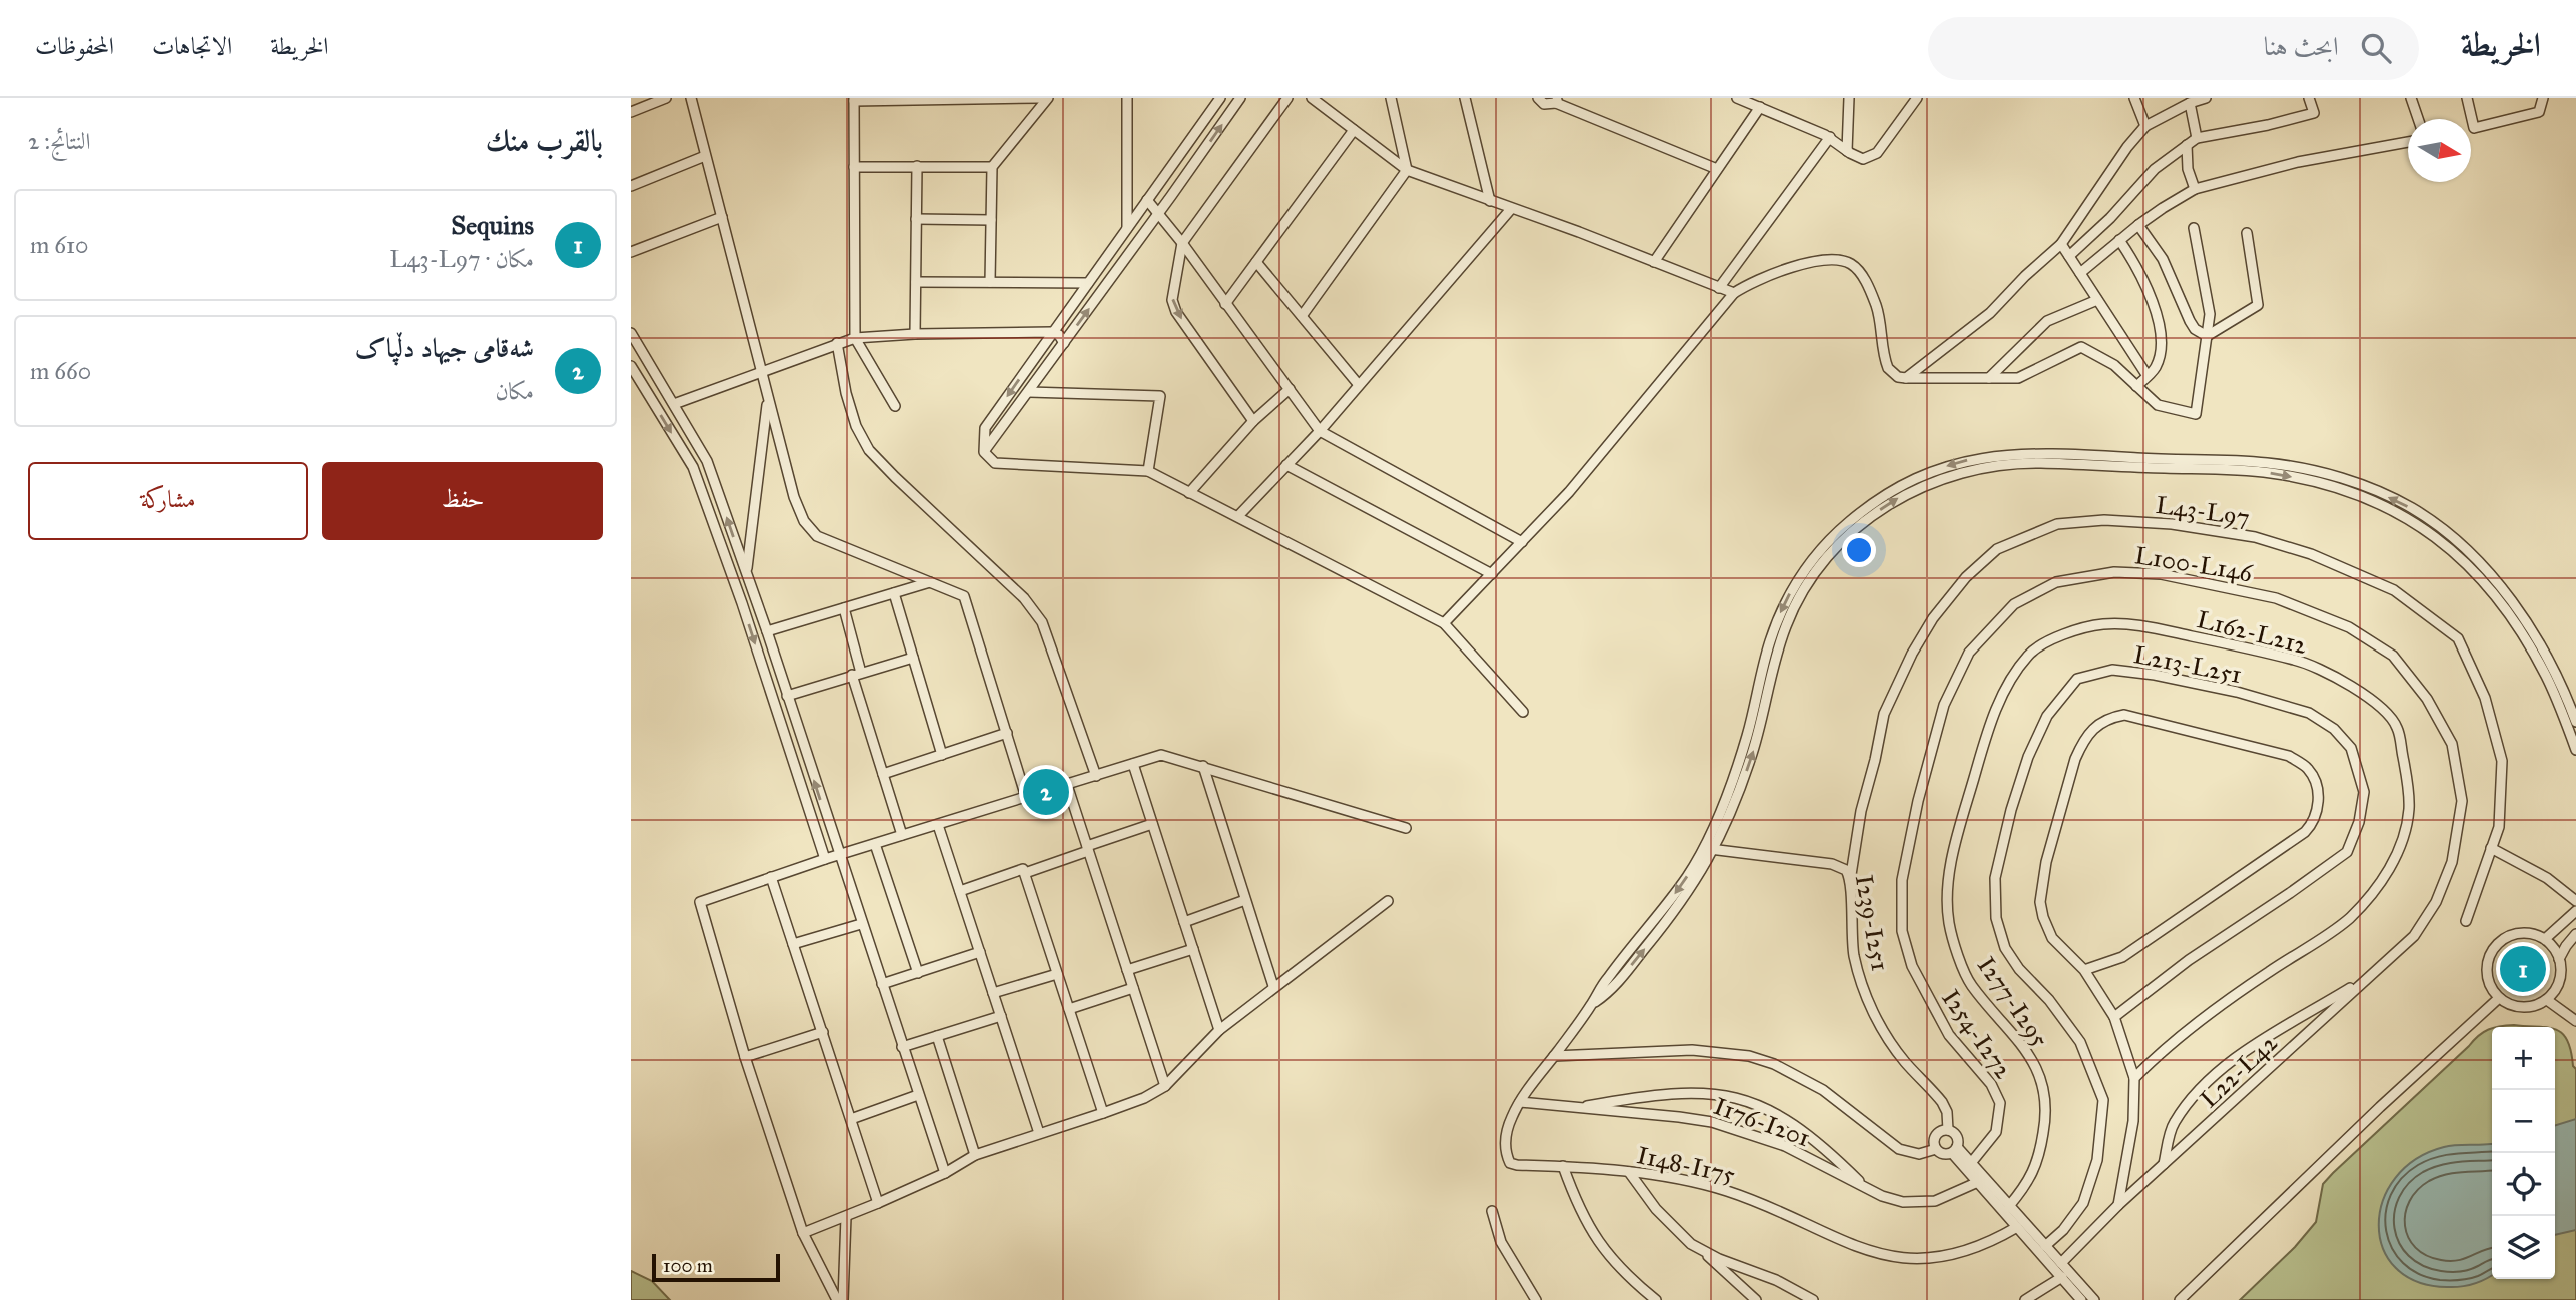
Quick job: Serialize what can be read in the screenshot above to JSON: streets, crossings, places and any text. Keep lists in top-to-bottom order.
{
  "streets": {
    "street": [
      "L43-L97",
      "L100-L146",
      "L162-L212",
      "L213-L251",
      "I239-I251",
      "I277-I295",
      "I254-I272",
      "L22-L42",
      "I176-I201",
      "I148-I175"
    ]
  },
  "crossings": [
    ["L43-L97", "I239-I251"],
    ["L100-L146", "I254-I272"],
    ["L100-L146", "L22-L42"],
    ["L162-L212", "I277-I295"],
    ["I239-I251", "I148-I175"],
    ["I176-I201", "I148-I175"]
  ],
  "scale_bar": "100 m",
  "north": "right",
  "page": {
    "header": "الخريطة",
    "search": "ابحث هنا",
    "nav": ["الخريطة", "الاتجاهات", "المحفوظات"],
    "heading": ["بالقرب منك", "النتائج: 2"],
    "list": [
      {
        "mark": "1",
        "name": "Sequins",
        "note": "مكان · L43-L97",
        "value": "610 m"
      },
      {
        "mark": "2",
        "name": "شەقامی جیهاد دڵپاک",
        "note": "مكان",
        "value": "660 m"
      }
    ],
    "buttons": ["حفظ", "مشاركة"],
    "pins": ["2", "1"],
    "map_buttons": ["+", "−"],
    "scale": "100 m"
  }
}
